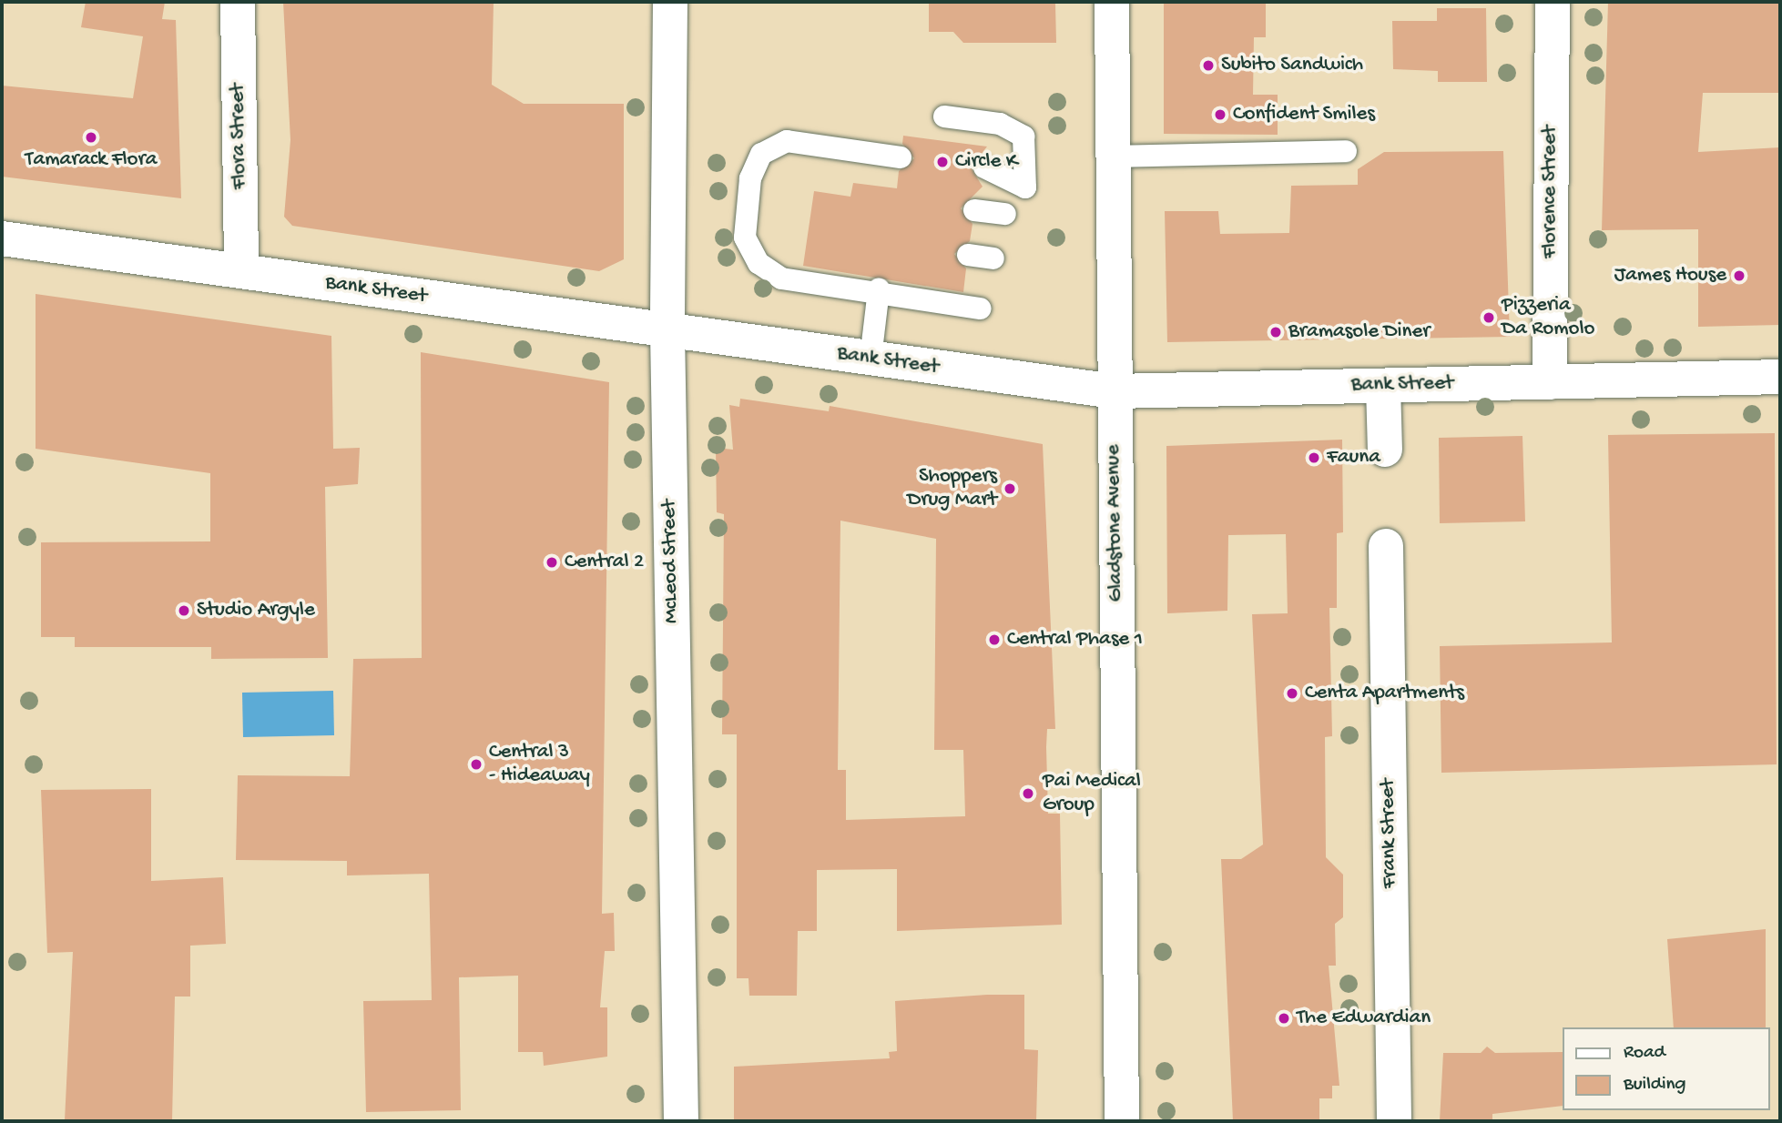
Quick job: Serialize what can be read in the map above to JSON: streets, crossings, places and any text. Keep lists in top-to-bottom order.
{
  "streets": {
    "main road": [
      "Flora Street",
      "Florence Street",
      "Bank Street",
      "Gladstone Avenue",
      "McLeod Street",
      "Frank Street"
    ]
  },
  "crossings": [
    ["Flora Street", "Bank Street"],
    ["Florence Street", "Bank Street"],
    ["Bank Street", "Gladstone Avenue"],
    ["Bank Street", "McLeod Street"]
  ],
  "places": [
    "Subito Sandwich",
    "Confident Smiles",
    "Tamarack Flora",
    "Circle K",
    "James House",
    "Pizzeria Da Romolo",
    "Bramasole Diner",
    "Fauna",
    "Shoppers Drug Mart",
    "Central 2",
    "Studio Argyle",
    "Central Phase 1",
    "Centa Apartments",
    "Central 3 - Hideaway",
    "Pai Medical Group",
    "The Edwardian"
  ],
  "legend": ["Road", "Building"]
}
